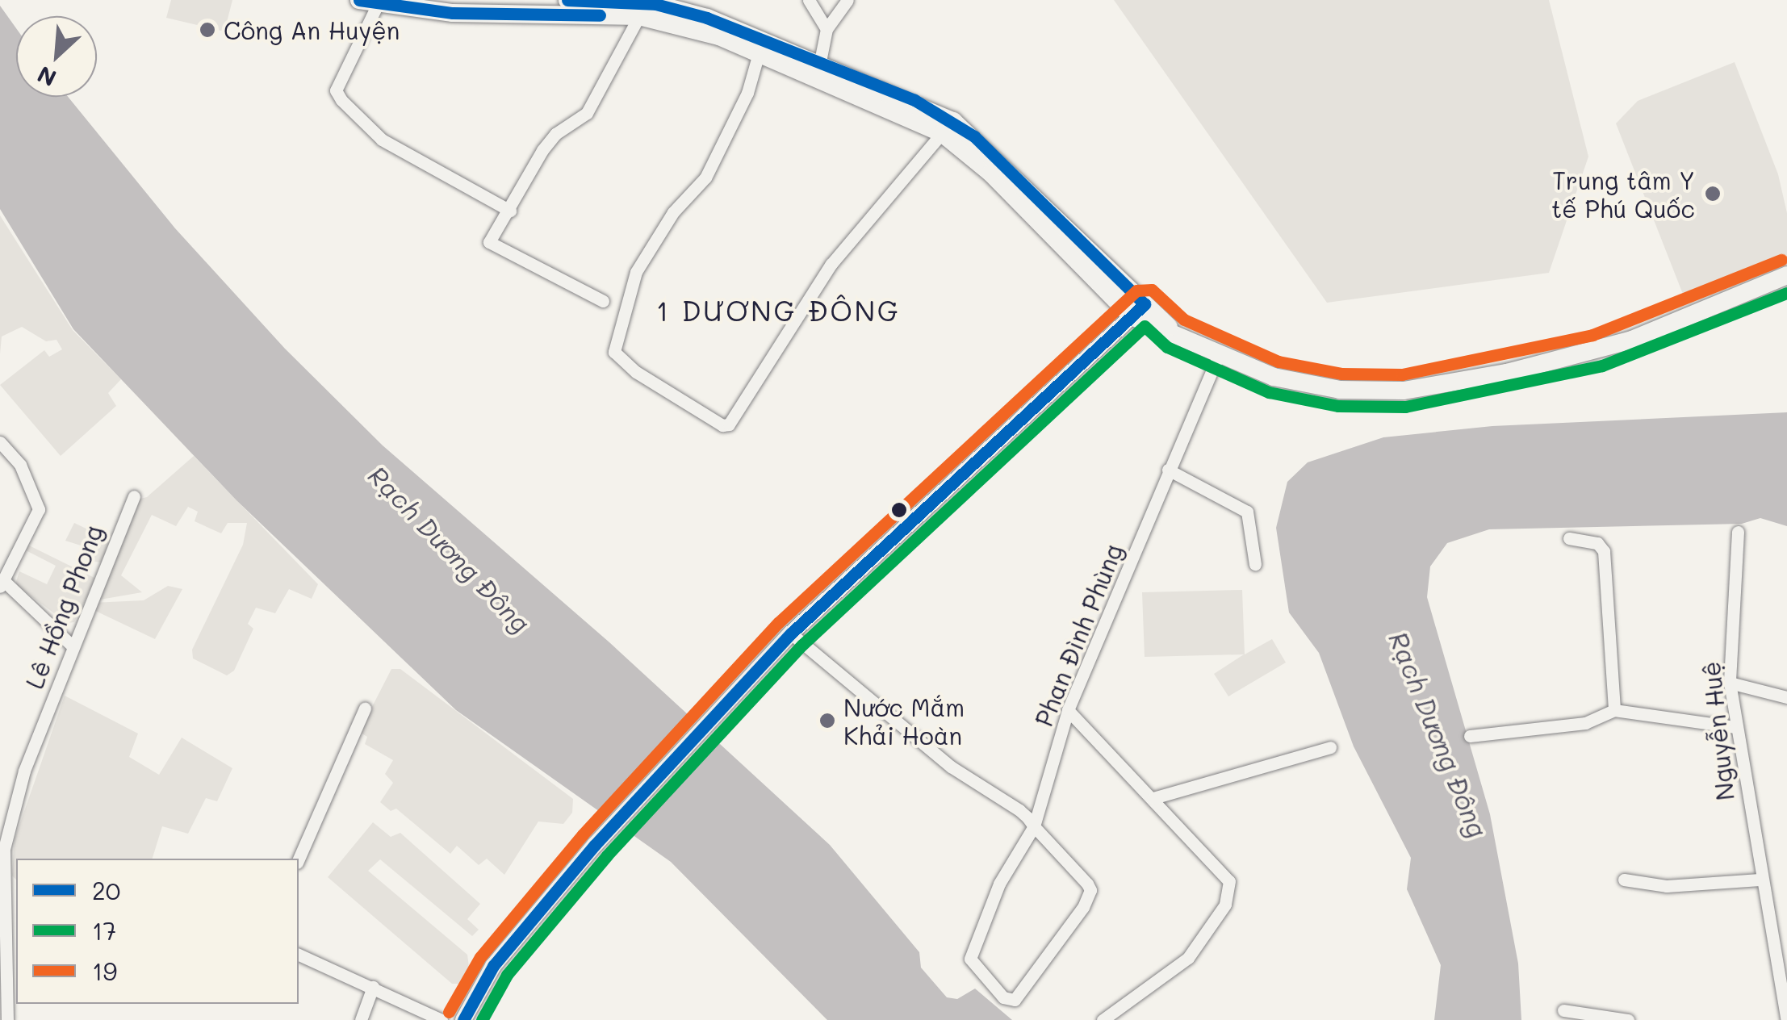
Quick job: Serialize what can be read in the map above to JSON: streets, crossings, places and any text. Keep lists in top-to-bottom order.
{
  "streets": {
    "street": ["Lê Hồng Phong", "Phan Đình Phùng", "Nguyễn Huệ"]
  },
  "districts": ["1 DƯƠNG ĐÔNG"],
  "water": ["Rạch Dương Đông"],
  "places": ["Công An Huyện", "Trung tâm Y tế Phú Quốc", "Nước Mắm Khải Hoàn"],
  "lines": ["transit line 20", "transit line 19", "transit line 17"],
  "legend": ["20", "17", "19"],
  "north": "bottom left"
}
